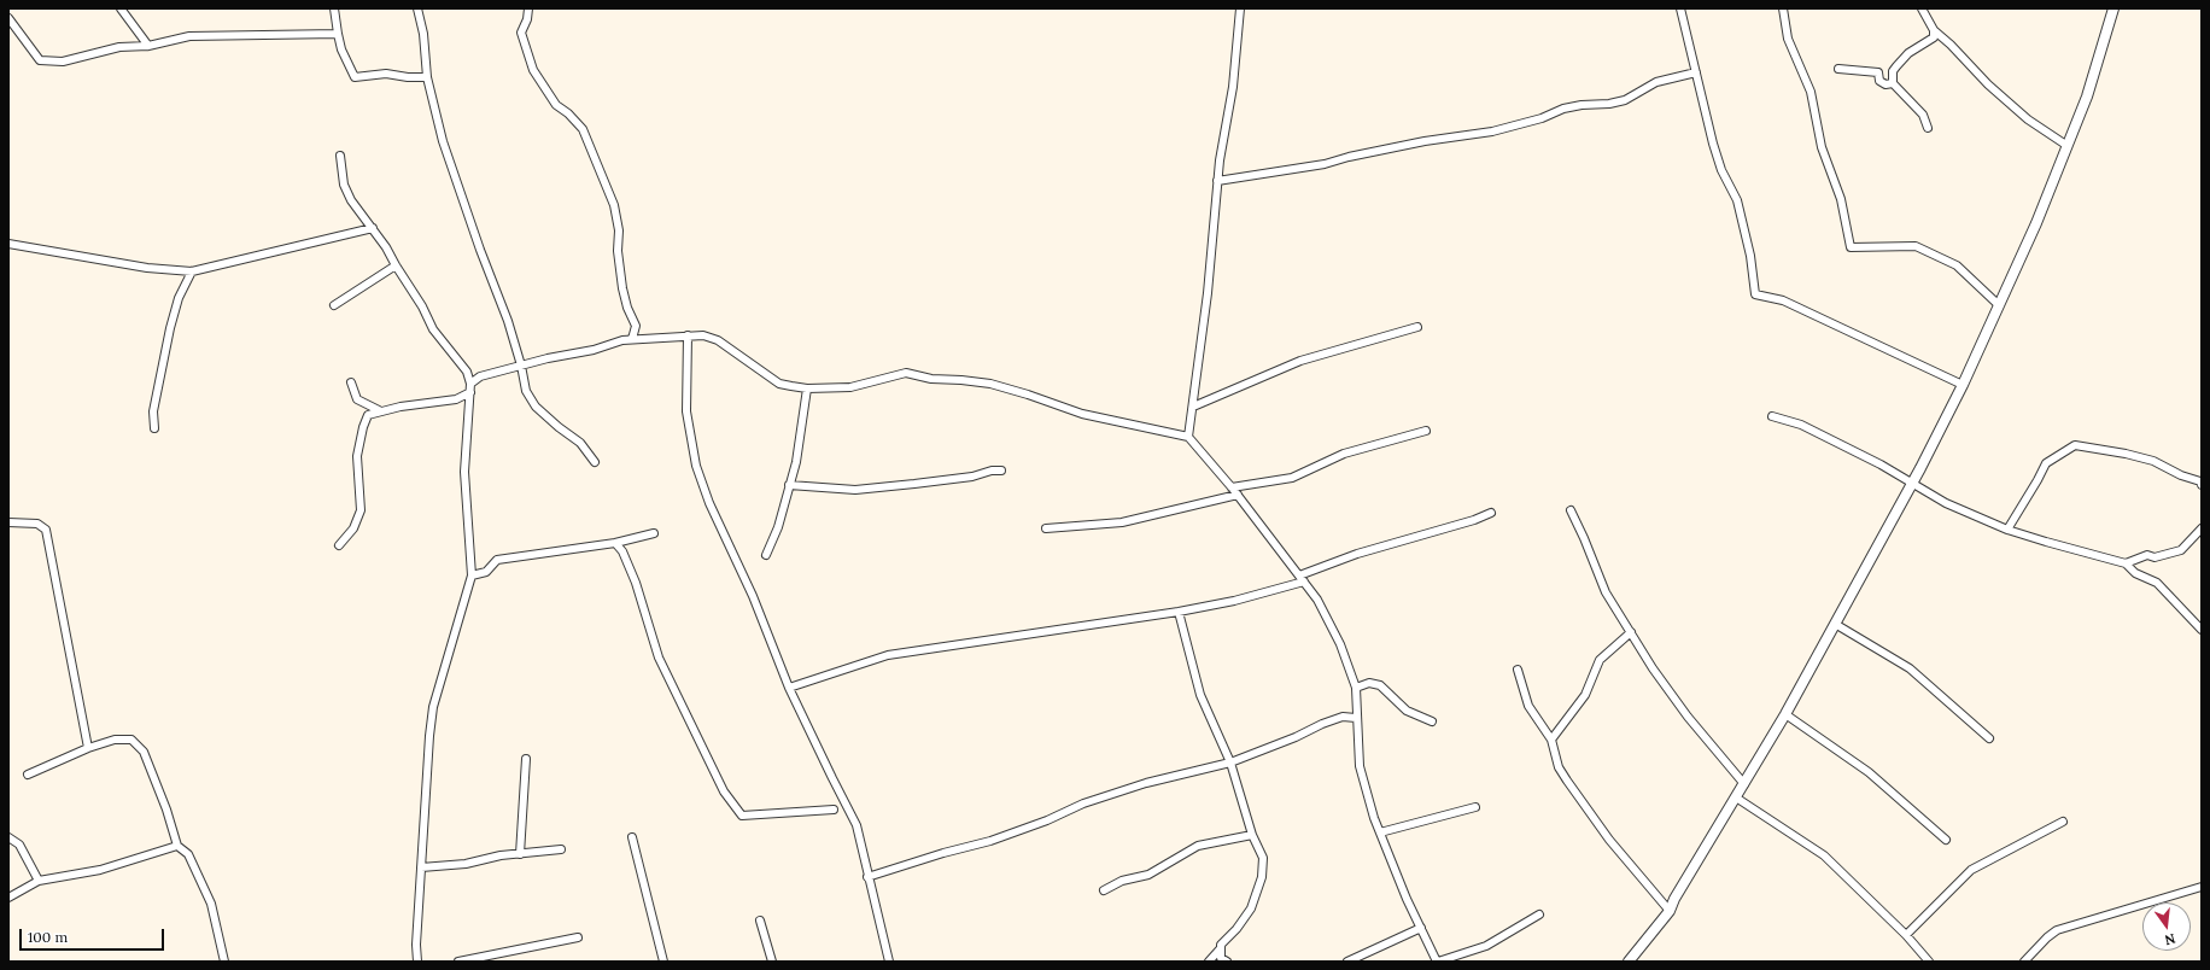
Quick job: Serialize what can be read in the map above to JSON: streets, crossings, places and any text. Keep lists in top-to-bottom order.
{
  "scale_bar": "100 m",
  "north": "bottom"
}
